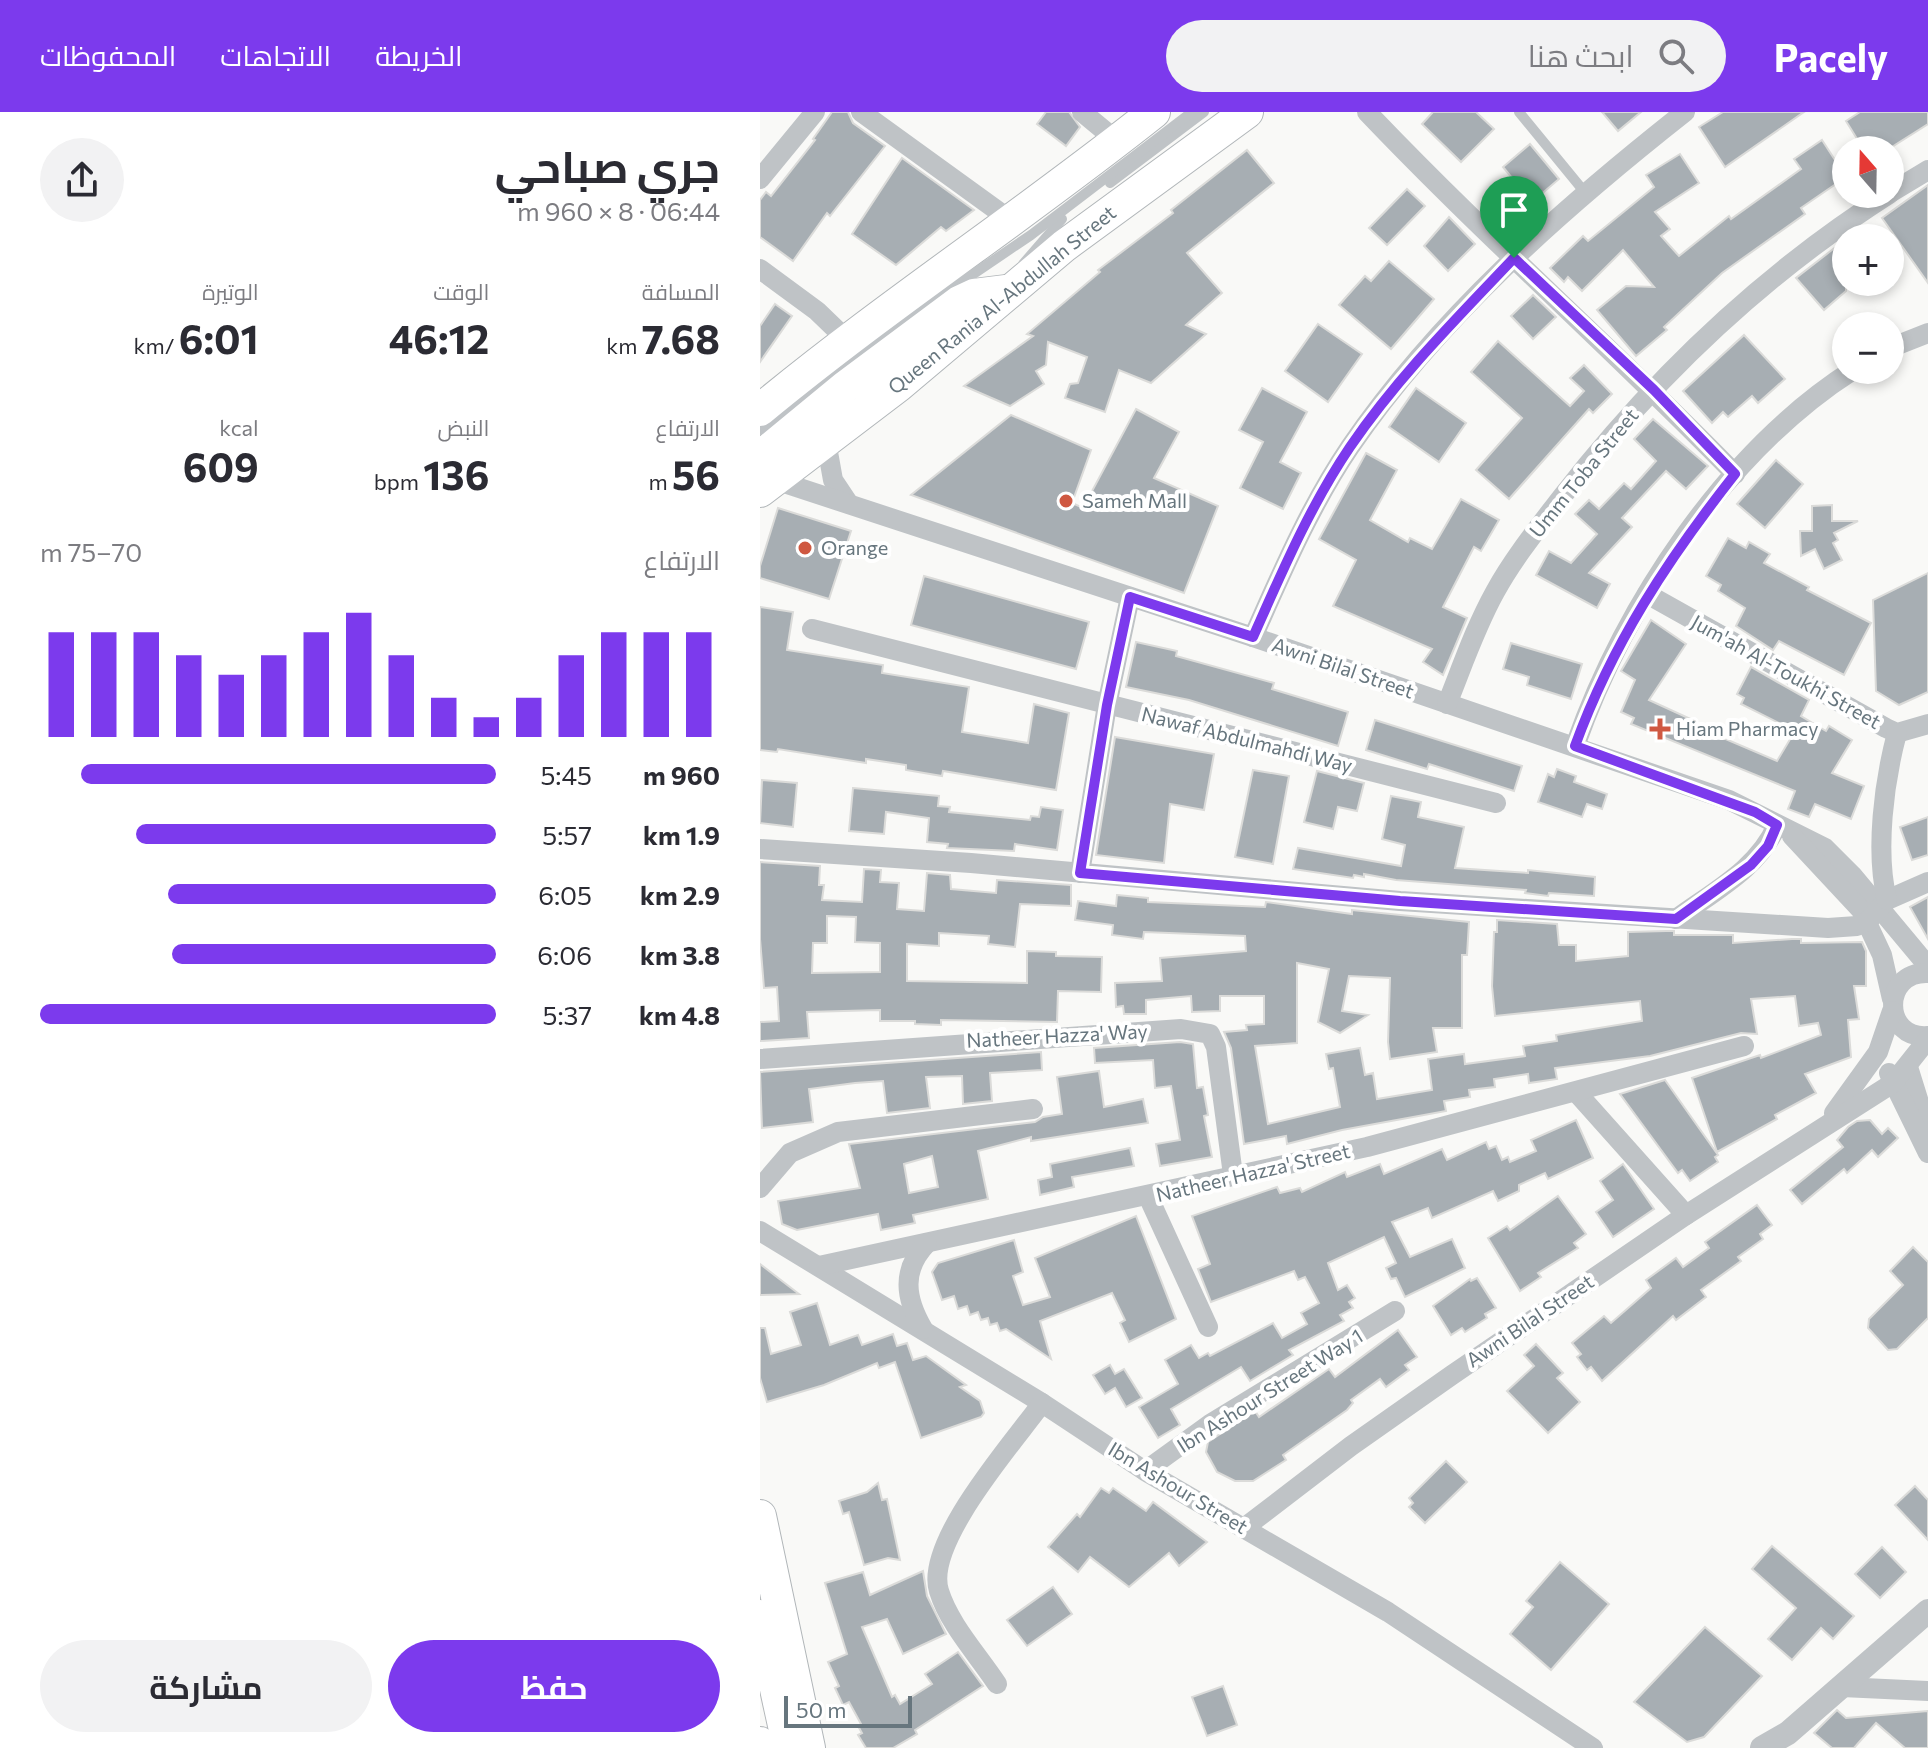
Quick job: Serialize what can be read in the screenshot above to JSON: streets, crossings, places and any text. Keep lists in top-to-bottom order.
{
  "streets": {
    "main road": ["Queen Rania Al-Abdullah Street"],
    "street": [
      "Umm Toba Street",
      "Awni Bilal Street",
      "Jum'ah Al-Toukhi Street",
      "Nawaf Abdulmahdi Way",
      "Natheer Hazza' Way",
      "Natheer Hazza' Street",
      "Ibn Ashour Street Way 1",
      "Ibn Ashour Street"
    ]
  },
  "crossings": [
    ["Queen Rania Al-Abdullah Street", "Awni Bilal Street"],
    ["Umm Toba Street", "Awni Bilal Street"],
    ["Awni Bilal Street", "Ibn Ashour Street"],
    ["Natheer Hazza' Way", "Natheer Hazza' Street"],
    ["Natheer Hazza' Street", "Ibn Ashour Street"],
    ["Ibn Ashour Street Way 1", "Ibn Ashour Street"]
  ],
  "places": {
    "other": ["Sameh Mall", "Orange"],
    "health": ["Hiam Pharmacy"]
  },
  "scale_bar": "50 m",
  "north": "top",
  "page": {
    "header": "Pacely",
    "search": "ابحث هنا",
    "nav": ["الخريطة", "الاتجاهات", "المحفوظات"],
    "heading": ["جري صباحي", "06:44 · 8 × 960 m"],
    "map_buttons": ["+", "−"],
    "stats": [
      ["المسافة", "7.68 km"],
      ["الوقت", "46:12"],
      ["الوتيرة", "6:01 /km"],
      ["الارتفاع", "56 m"],
      ["النبض", "136 bpm"],
      ["kcal", "609"]
    ],
    "chart": ["الارتفاع", "70–75 m"],
    "list": [
      {
        "name": "960 m",
        "note": "5:45"
      },
      {
        "name": "1.9 km",
        "note": "5:57"
      },
      {
        "name": "2.9 km",
        "note": "6:05"
      },
      {
        "name": "3.8 km",
        "note": "6:06"
      },
      {
        "name": "4.8 km",
        "note": "5:37"
      }
    ],
    "buttons": ["حفظ", "مشاركة"],
    "scale": "50 m"
  }
}
